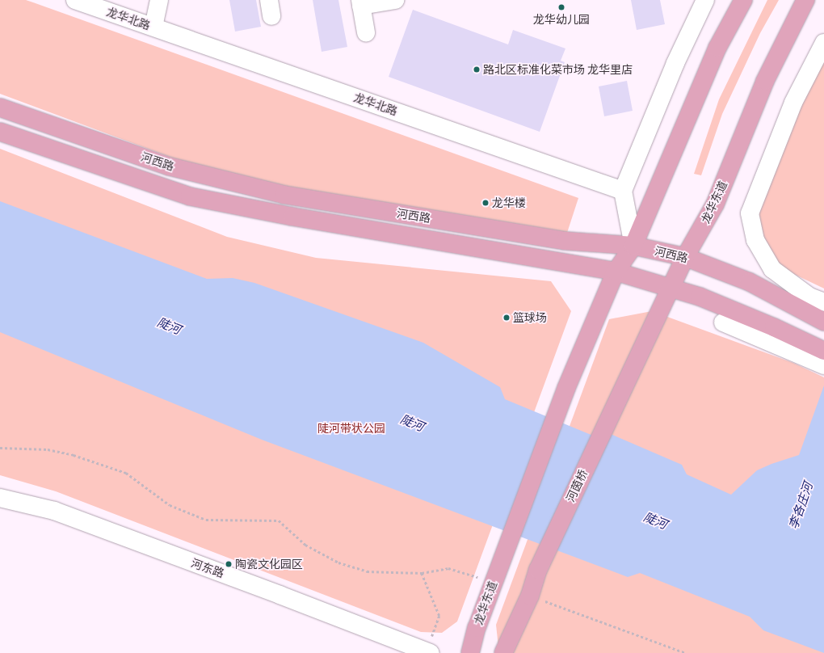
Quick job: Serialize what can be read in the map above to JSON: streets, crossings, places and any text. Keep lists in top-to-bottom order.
{
  "streets": {
    "main road": ["河西路", "龙华东道", "河茵桥"],
    "street": ["龙华北路", "河东路"]
  },
  "crossings": [
    ["河西路", "龙华东道"],
    ["龙华东道", "河茵桥"]
  ],
  "water": ["陡河", "李各庄河"],
  "parks": ["陡河带状公园"],
  "places": [
    "龙华幼儿园",
    "路北区标准化菜市场 龙华里店",
    "龙华楼",
    "篮球场",
    "陶瓷文化园区"
  ]
}
